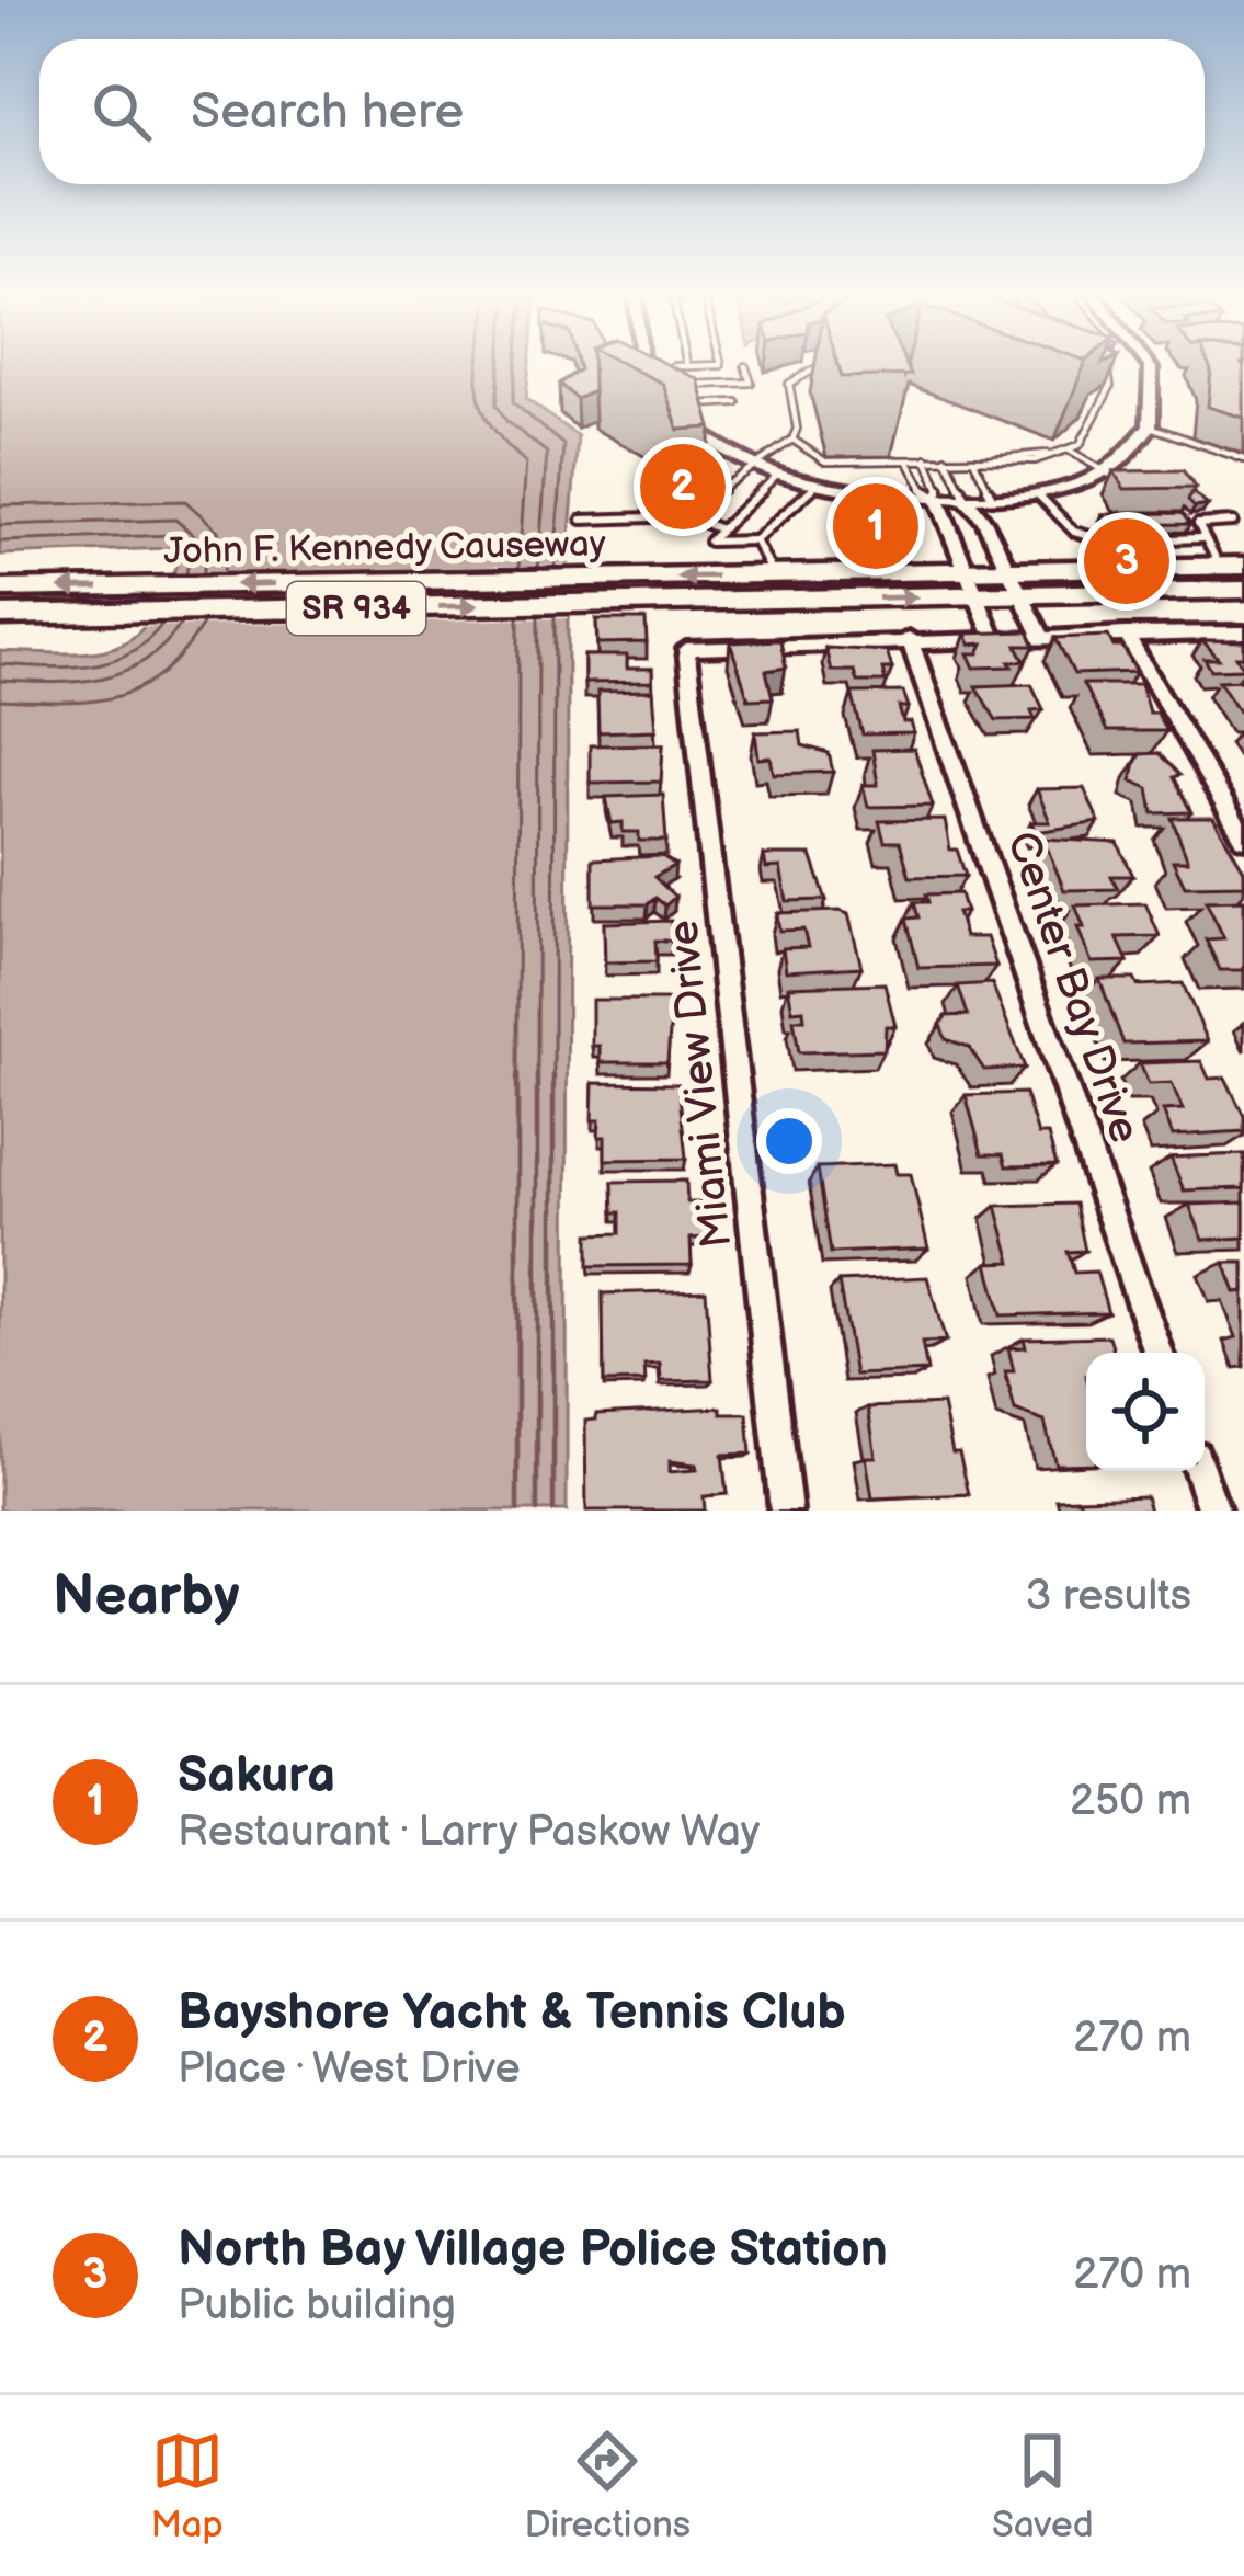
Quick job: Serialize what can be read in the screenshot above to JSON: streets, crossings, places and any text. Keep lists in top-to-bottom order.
{
  "streets": {
    "main road": ["John F. Kennedy Causeway", "SR 934"],
    "street": ["Center Bay Drive", "Miami View Drive"]
  },
  "crossings": [
    ["Center Bay Drive", "Miami View Drive"]
  ],
  "page": {
    "search": "Search here",
    "pins": ["2", "1", "3"],
    "heading": ["Nearby", "3 results"],
    "list": [
      {
        "mark": "1",
        "name": "Sakura",
        "note": "Restaurant · Larry Paskow Way",
        "value": "250 m"
      },
      {
        "mark": "2",
        "name": "Bayshore Yacht & Tennis Club",
        "note": "Place · West Drive",
        "value": "270 m"
      },
      {
        "mark": "3",
        "name": "North Bay Village Police Station",
        "note": "Public building",
        "value": "270 m"
      }
    ],
    "nav": ["Map", "Directions", "Saved"]
  }
}
